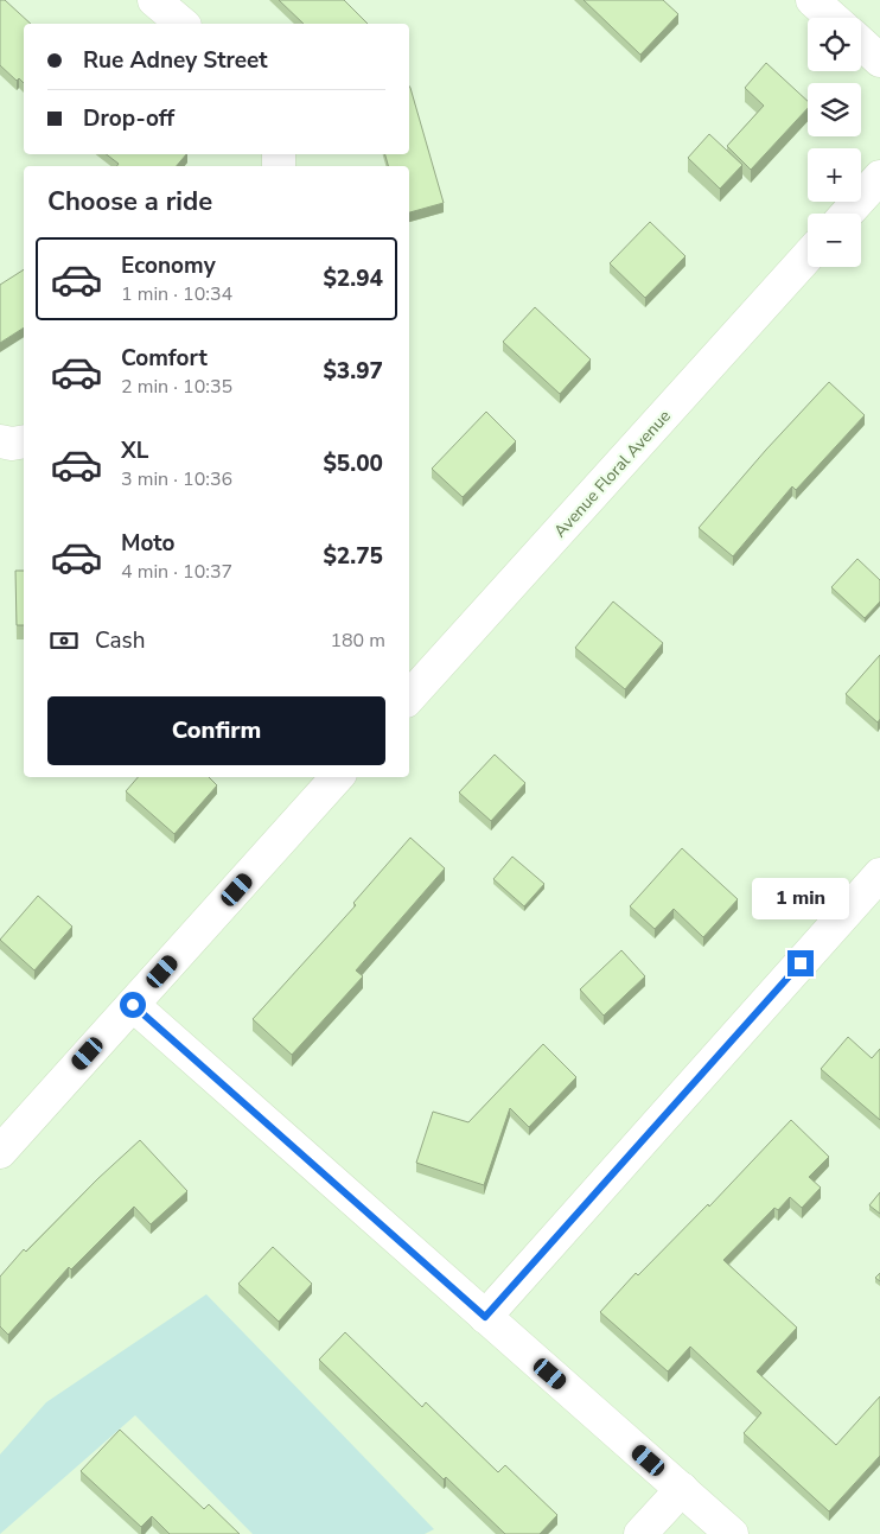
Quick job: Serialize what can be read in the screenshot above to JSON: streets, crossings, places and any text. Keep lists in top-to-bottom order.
{
  "streets": {
    "street": ["Avenue Floral Avenue"]
  },
  "page": {
    "map_buttons": ["+", "−"],
    "banner": ["Rue Adney Street", "Drop-off"],
    "heading": "Choose a ride",
    "list": [
      {
        "name": "Economy",
        "note": "1 min · 10:34",
        "value": "$2.94"
      },
      {
        "name": "Comfort",
        "note": "2 min · 10:35",
        "value": "$3.97"
      },
      {
        "name": "XL",
        "note": "3 min · 10:36",
        "value": "$5.00"
      },
      {
        "name": "Moto",
        "note": "4 min · 10:37",
        "value": "$2.75"
      }
    ],
    "pay": ["Cash", "180 m"],
    "buttons": "Confirm",
    "bubble": "1 min"
  }
}
